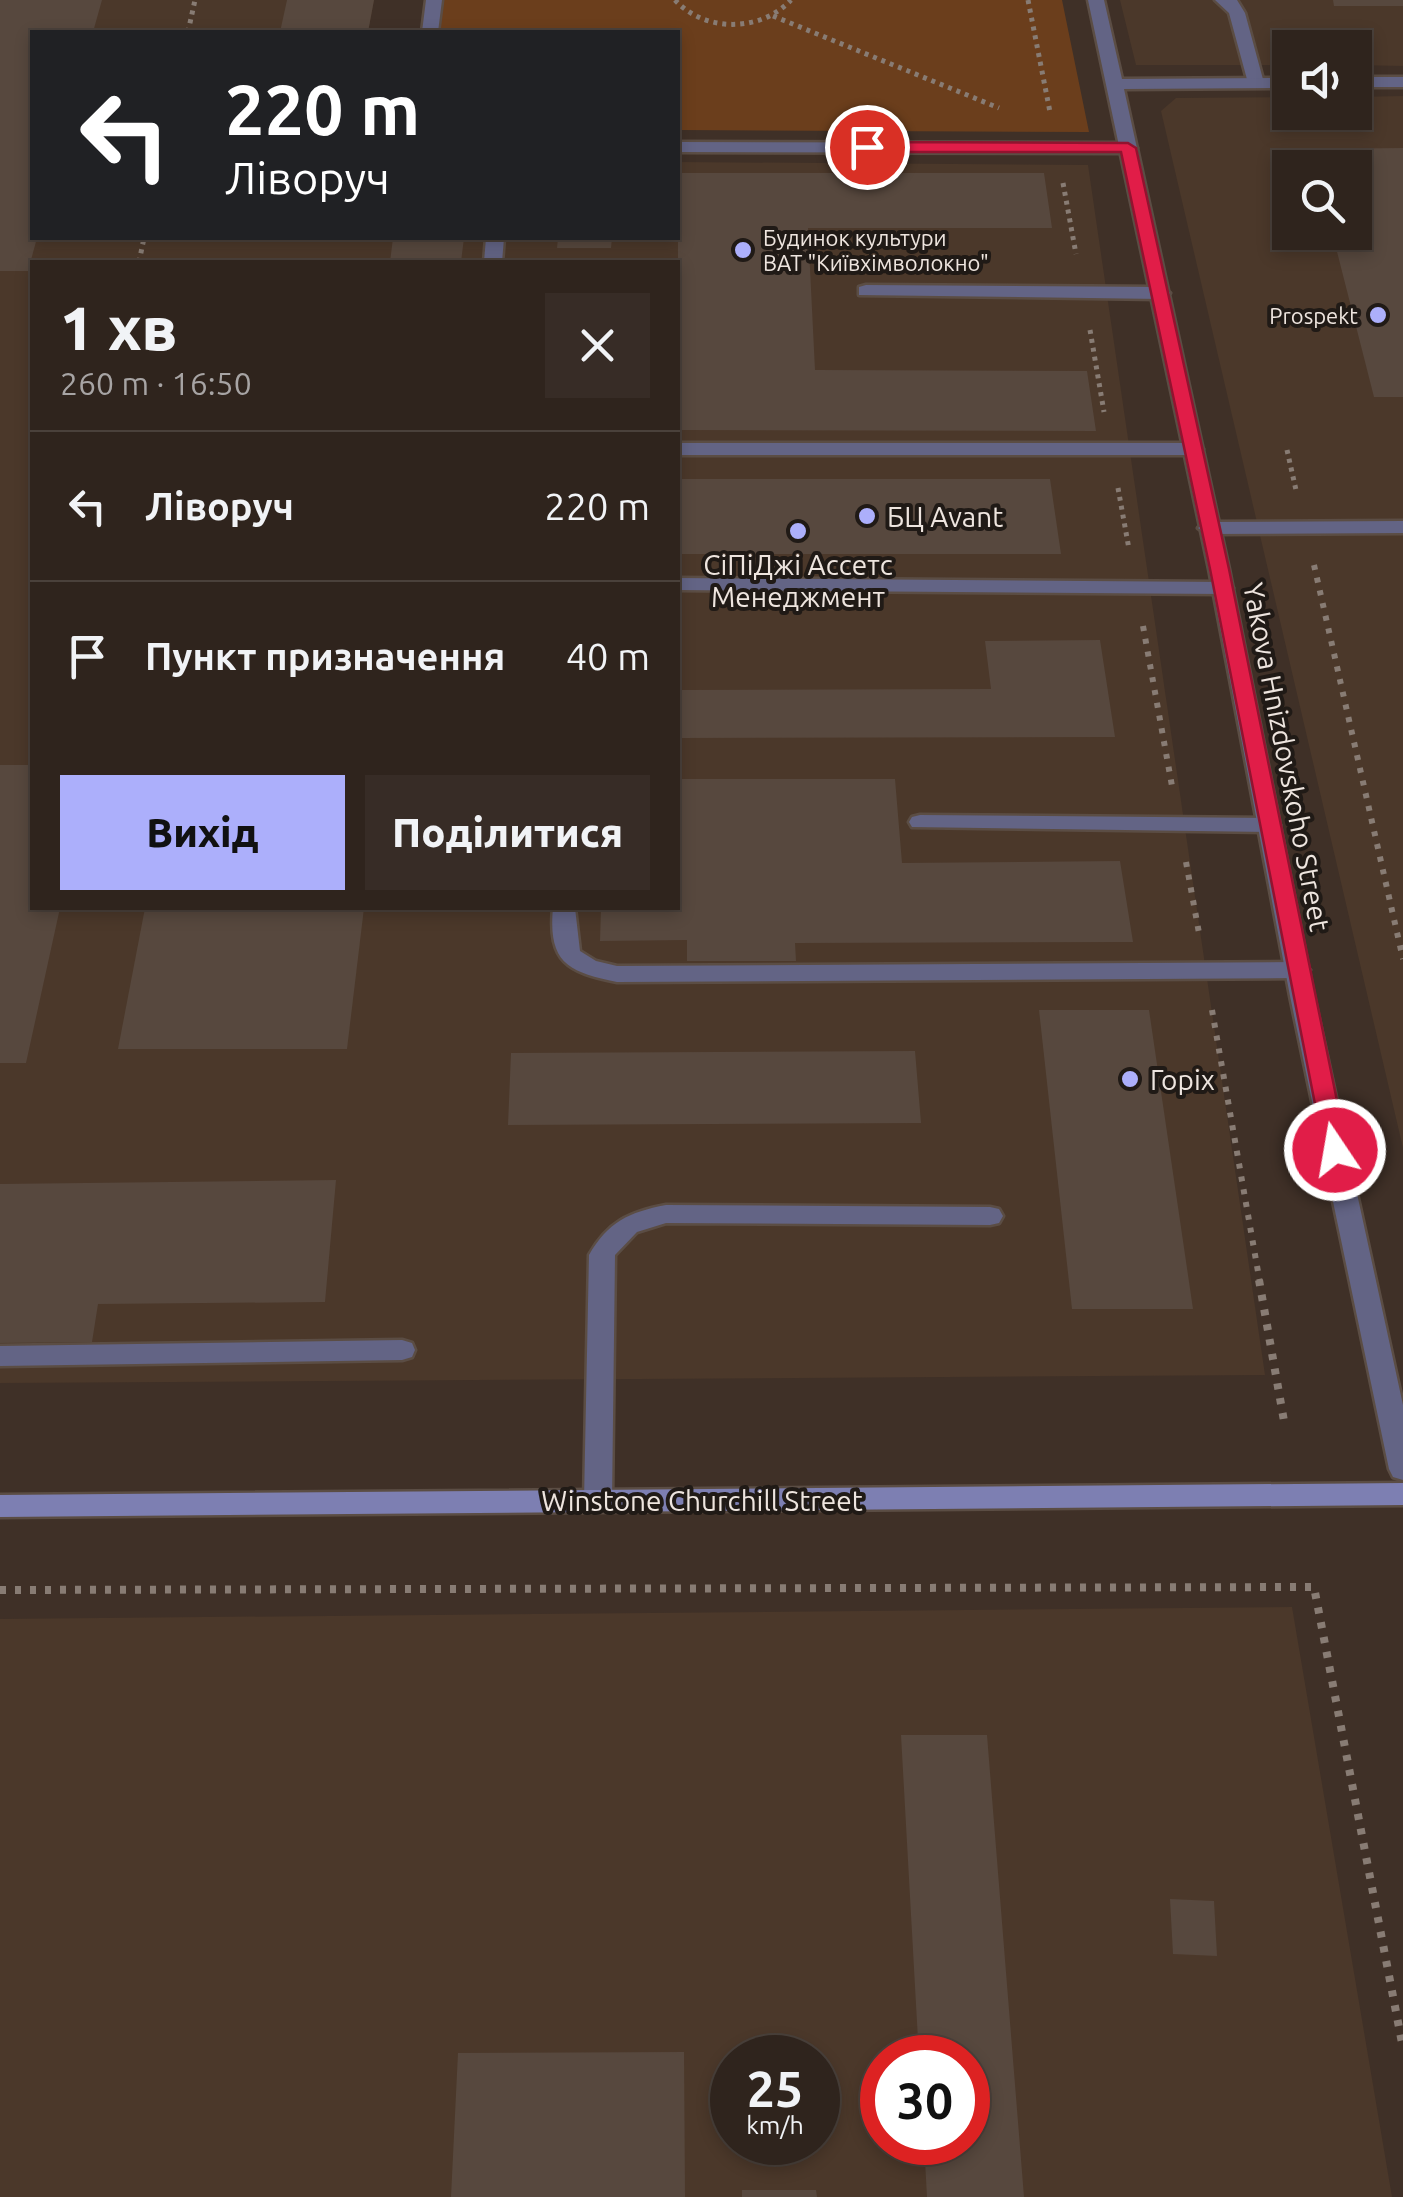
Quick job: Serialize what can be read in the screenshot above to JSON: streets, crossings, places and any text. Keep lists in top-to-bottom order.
{
  "streets": {
    "street": ["Yakova Hnizdovskoho Street", "Winstone Churchill Street"]
  },
  "places": [
    "Будинок культури ВАТ \"Київхімволокно\"",
    "Prospekt",
    "БЦ Avant",
    "СіПіДжі Ассетс Менеджмент",
    "Горіх"
  ],
  "page": {
    "turn": ["220 m", "Ліворуч"],
    "heading": ["1 хв", "260 m · 16:50"],
    "list": [
      {
        "name": "Ліворуч",
        "value": "220 m"
      },
      {
        "name": "Пункт призначення",
        "value": "40 m"
      }
    ],
    "buttons": ["Вихід", "Поділитися"],
    "speed": "25 km/h",
    "limit": "30"
  }
}
